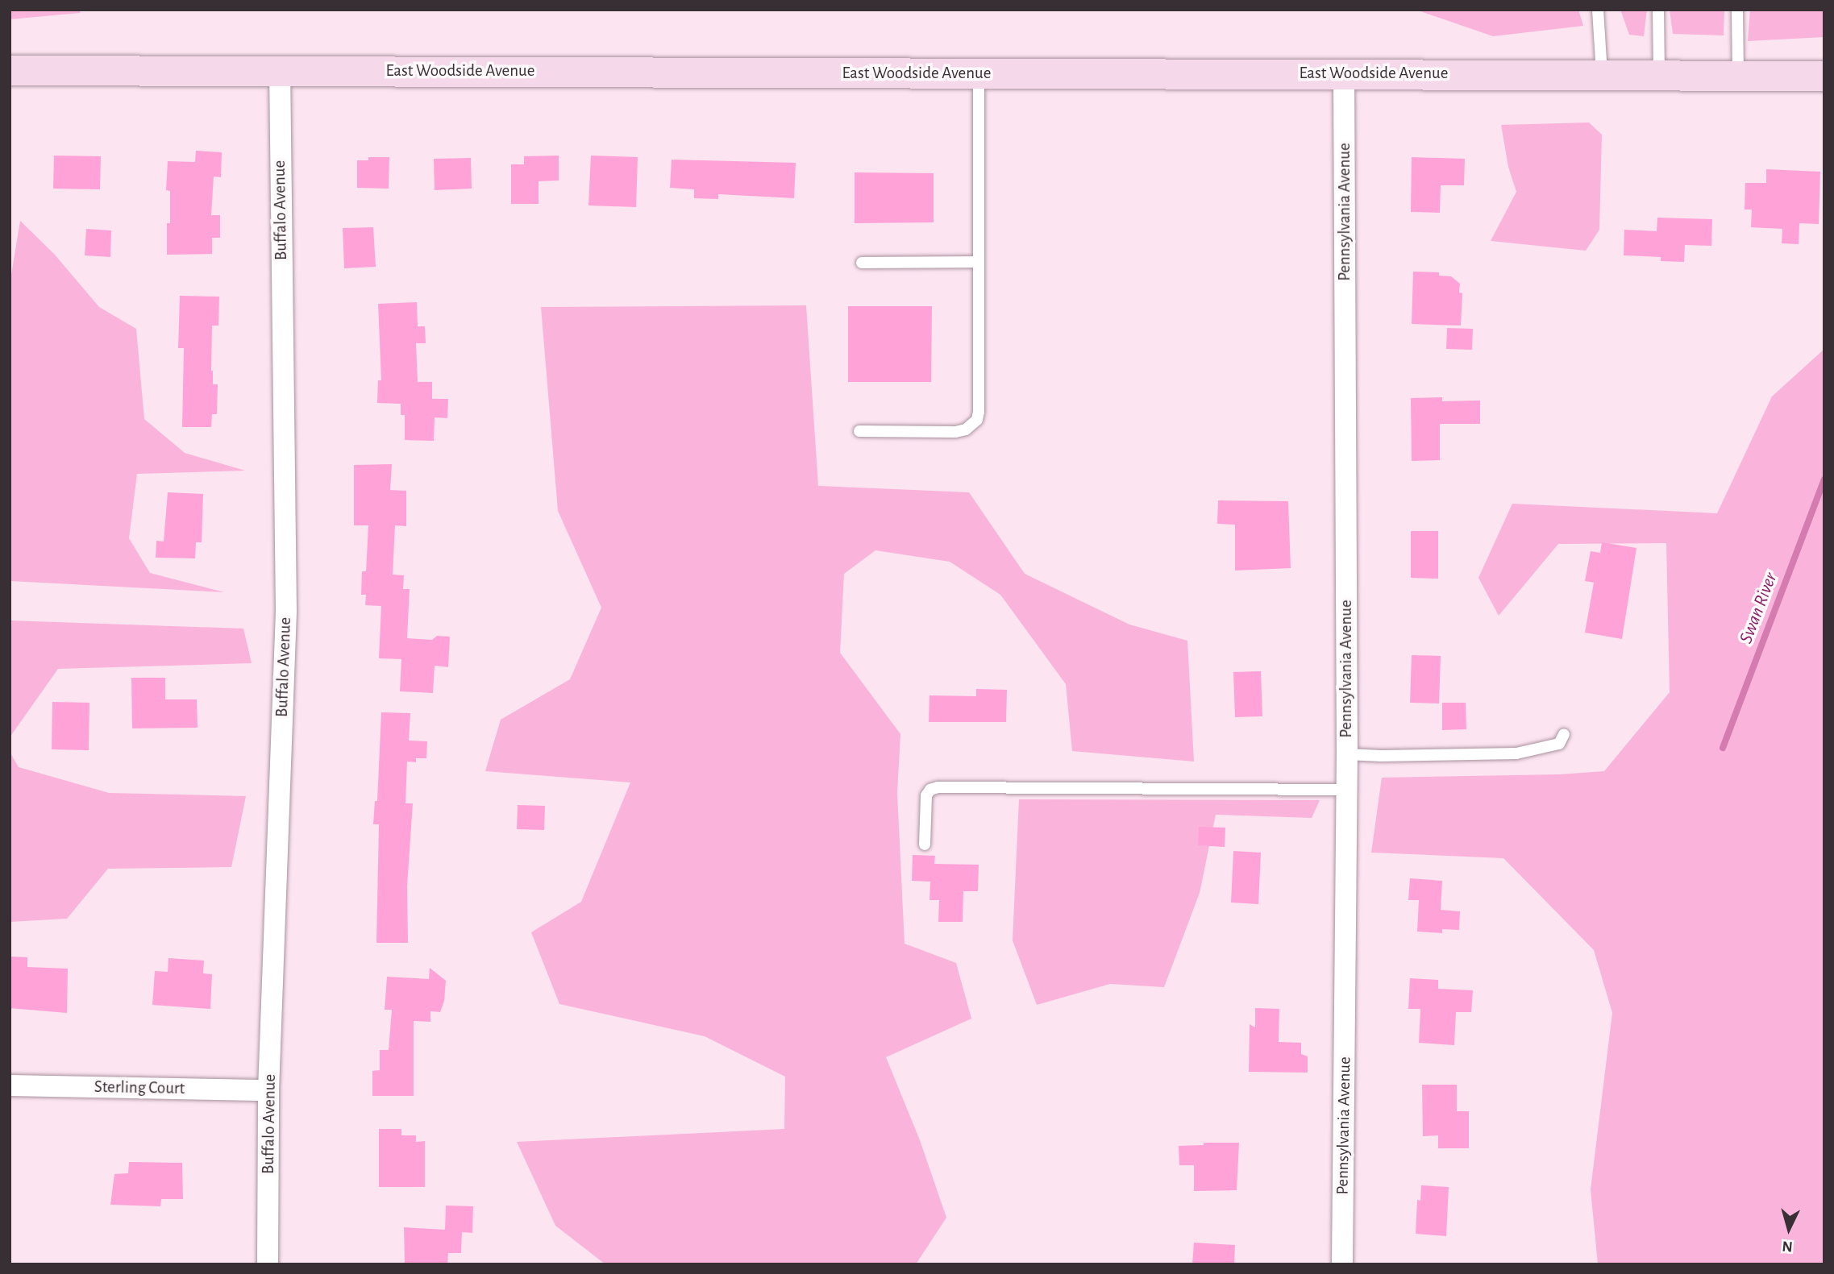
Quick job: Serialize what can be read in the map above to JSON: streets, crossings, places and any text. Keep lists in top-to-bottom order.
{
  "streets": {
    "main road": ["East Woodside Avenue"],
    "street": ["Buffalo Avenue", "Pennsylvania Avenue", "Sterling Court"]
  },
  "crossings": [
    ["East Woodside Avenue", "Buffalo Avenue"],
    ["East Woodside Avenue", "Pennsylvania Avenue"],
    ["Buffalo Avenue", "Sterling Court"]
  ],
  "water": ["Swan River"],
  "north": "bottom"
}
